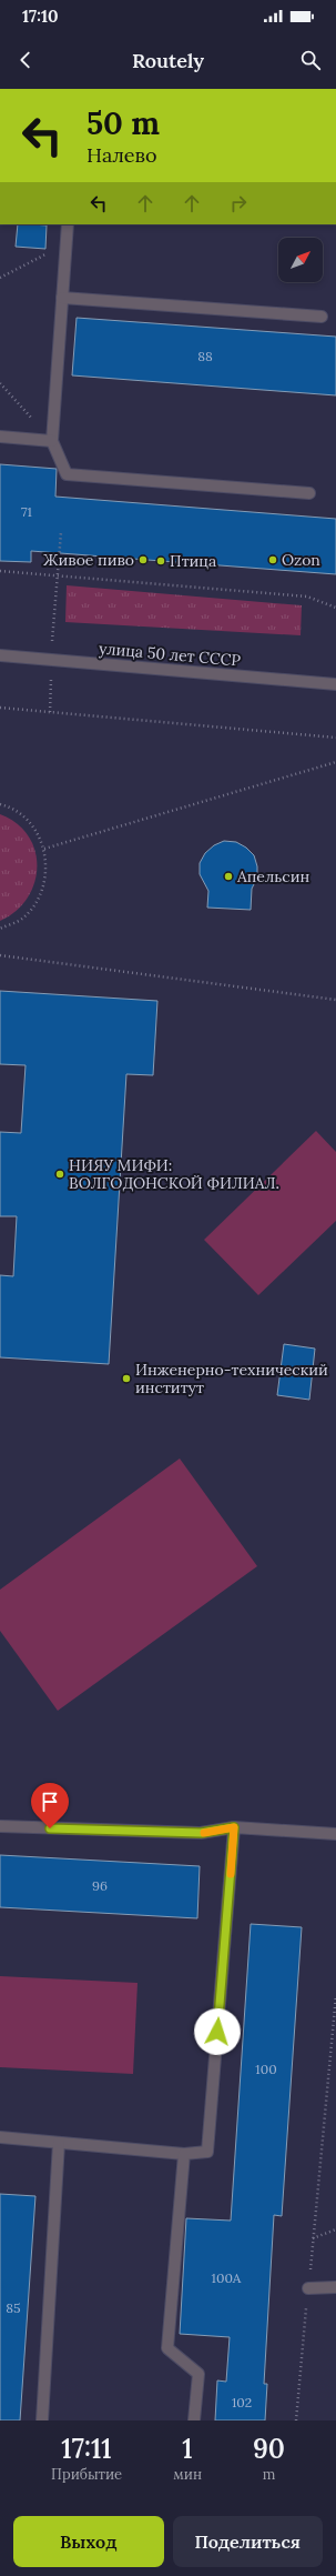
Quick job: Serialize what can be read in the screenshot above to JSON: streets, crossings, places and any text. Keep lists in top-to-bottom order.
{
  "streets": {
    "street": ["улица 50 лет СССР"]
  },
  "places": [
    "Живое пиво",
    "Ozon",
    "Птица",
    "Апельсин",
    "НИЯУ МИФИ: ВОЛГОДОНСКОЙ ФИЛИАЛ.",
    "Инженерно-технический институт"
  ],
  "house_numbers": [
    "88",
    "71",
    "96",
    "100",
    "100А",
    "85",
    "102"
  ],
  "north": "top right",
  "page": {
    "status": "17:10",
    "header": "Routely",
    "turn": ["50 m", "Налево"],
    "eta": [
      "17:11",
      "Прибытие",
      "1",
      "мин",
      "90",
      "m"
    ],
    "buttons": ["Выход", "Поделиться"]
  }
}
